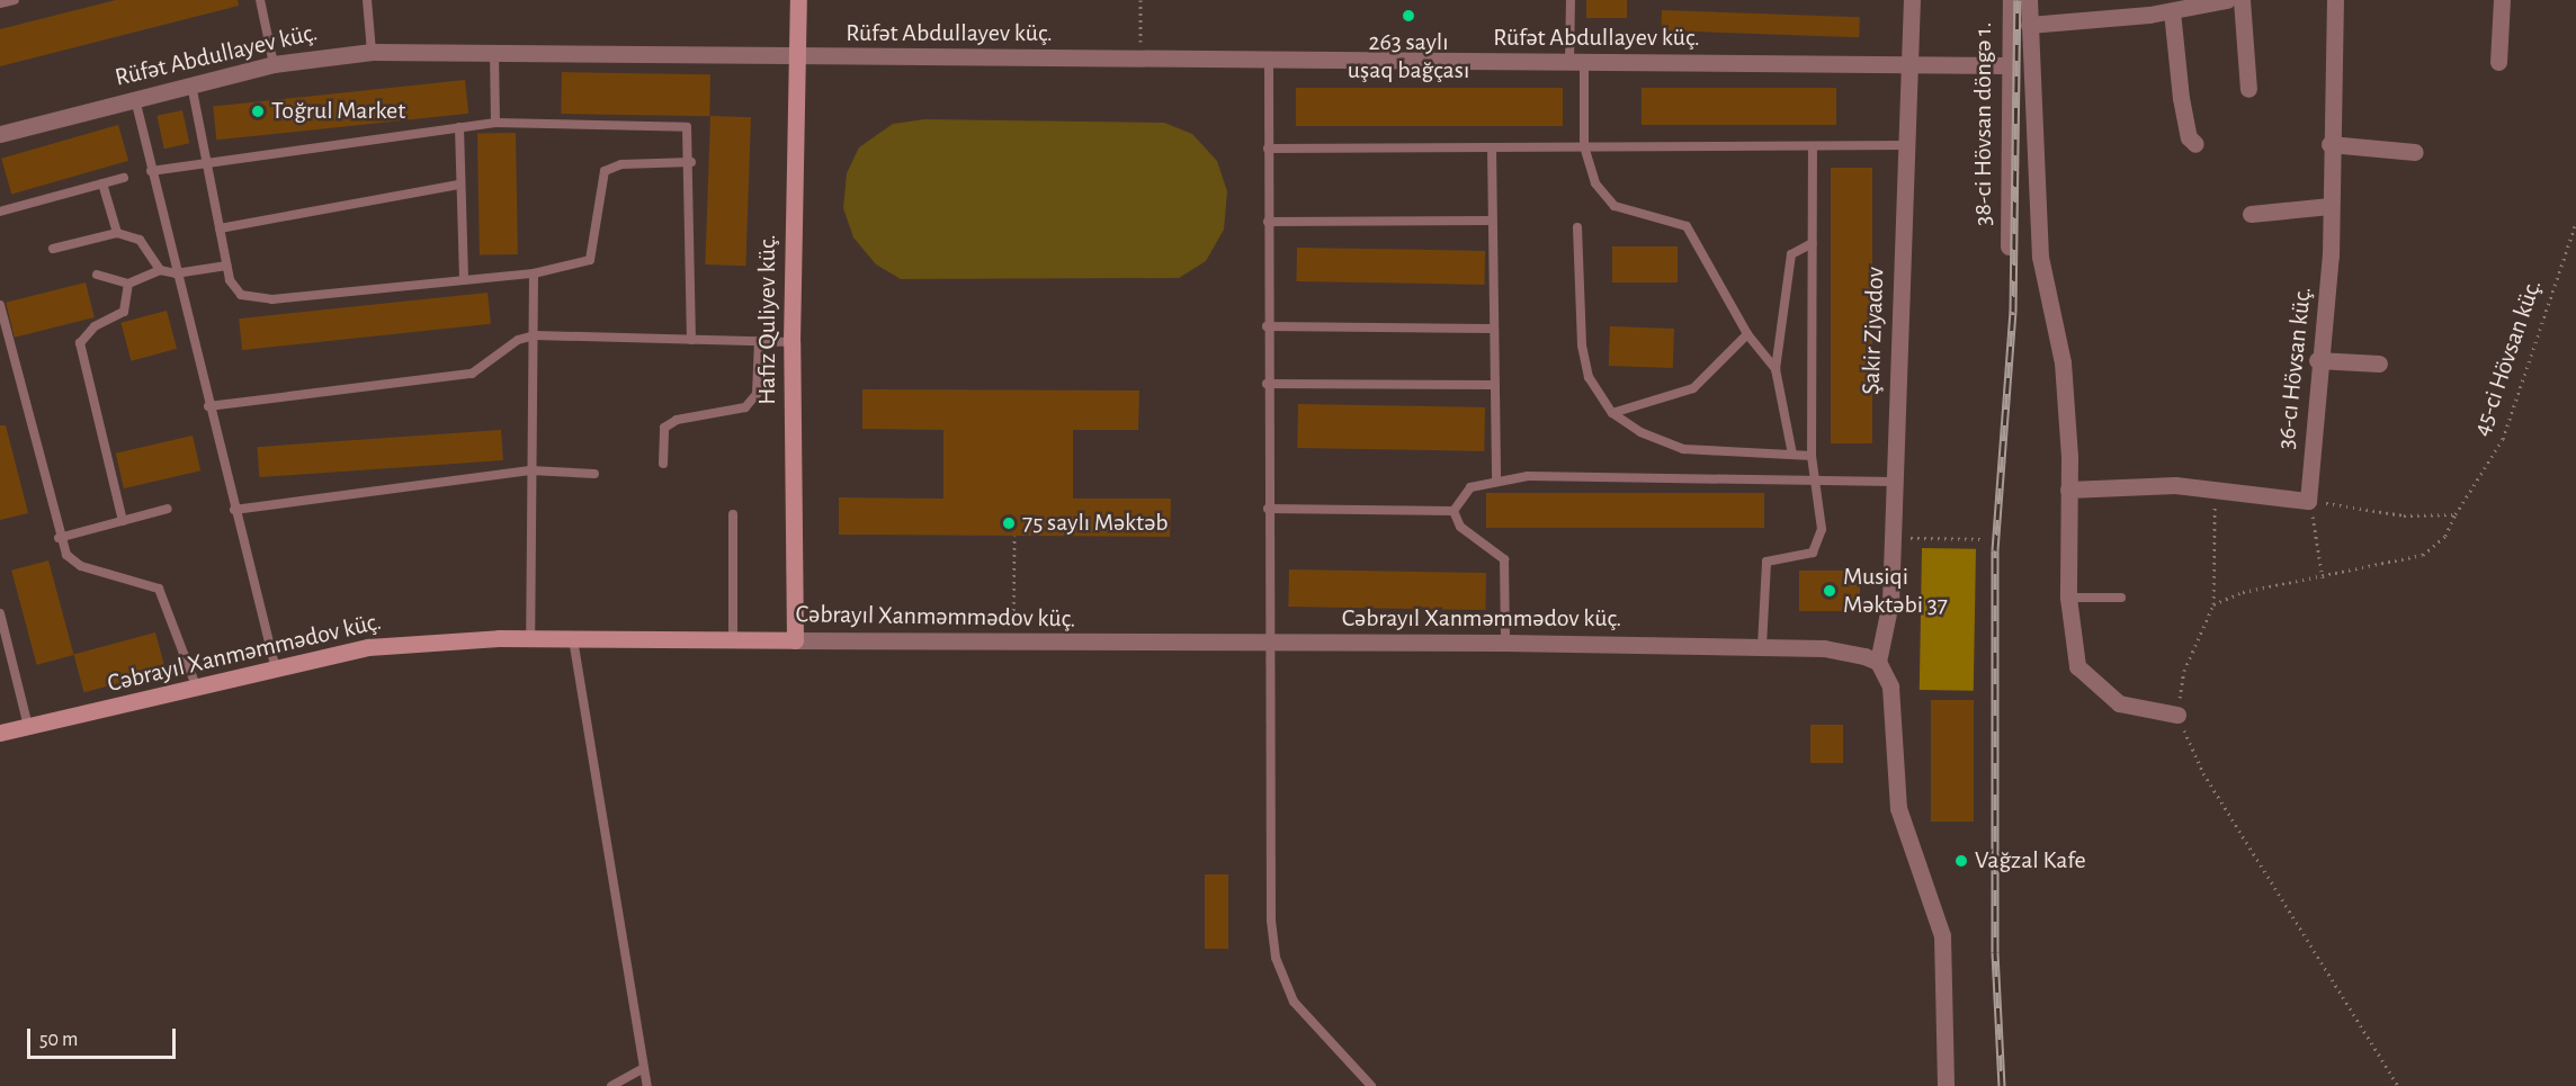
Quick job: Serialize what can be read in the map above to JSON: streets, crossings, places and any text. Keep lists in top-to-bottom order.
{
  "streets": {
    "street": [
      "Rüfət Abdullayev küç.",
      "38-ci Hövsan döngə 1.",
      "Hafiz Quliyev küç.",
      "Şakir Ziyadov",
      "36-cı Hövsan küç.",
      "Cəbrayıl Xanməmmədov küç."
    ],
    "path": ["45-ci Hövsan küç."]
  },
  "crossings": [
    ["Rüfət Abdullayev küç.", "38-ci Hövsan döngə 1."],
    ["Rüfət Abdullayev küç.", "Hafiz Quliyev küç."],
    ["Rüfət Abdullayev küç.", "Şakir Ziyadov"],
    ["Hafiz Quliyev küç.", "Cəbrayıl Xanməmmədov küç."],
    ["Şakir Ziyadov", "Cəbrayıl Xanməmmədov küç."]
  ],
  "places": [
    "263 saylı uşaq bağçası",
    "Toğrul Market",
    "75 saylı Məktəb",
    "Musiqi Məktəbi 37",
    "Vağzal Kafe"
  ],
  "scale_bar": "50 m"
}
